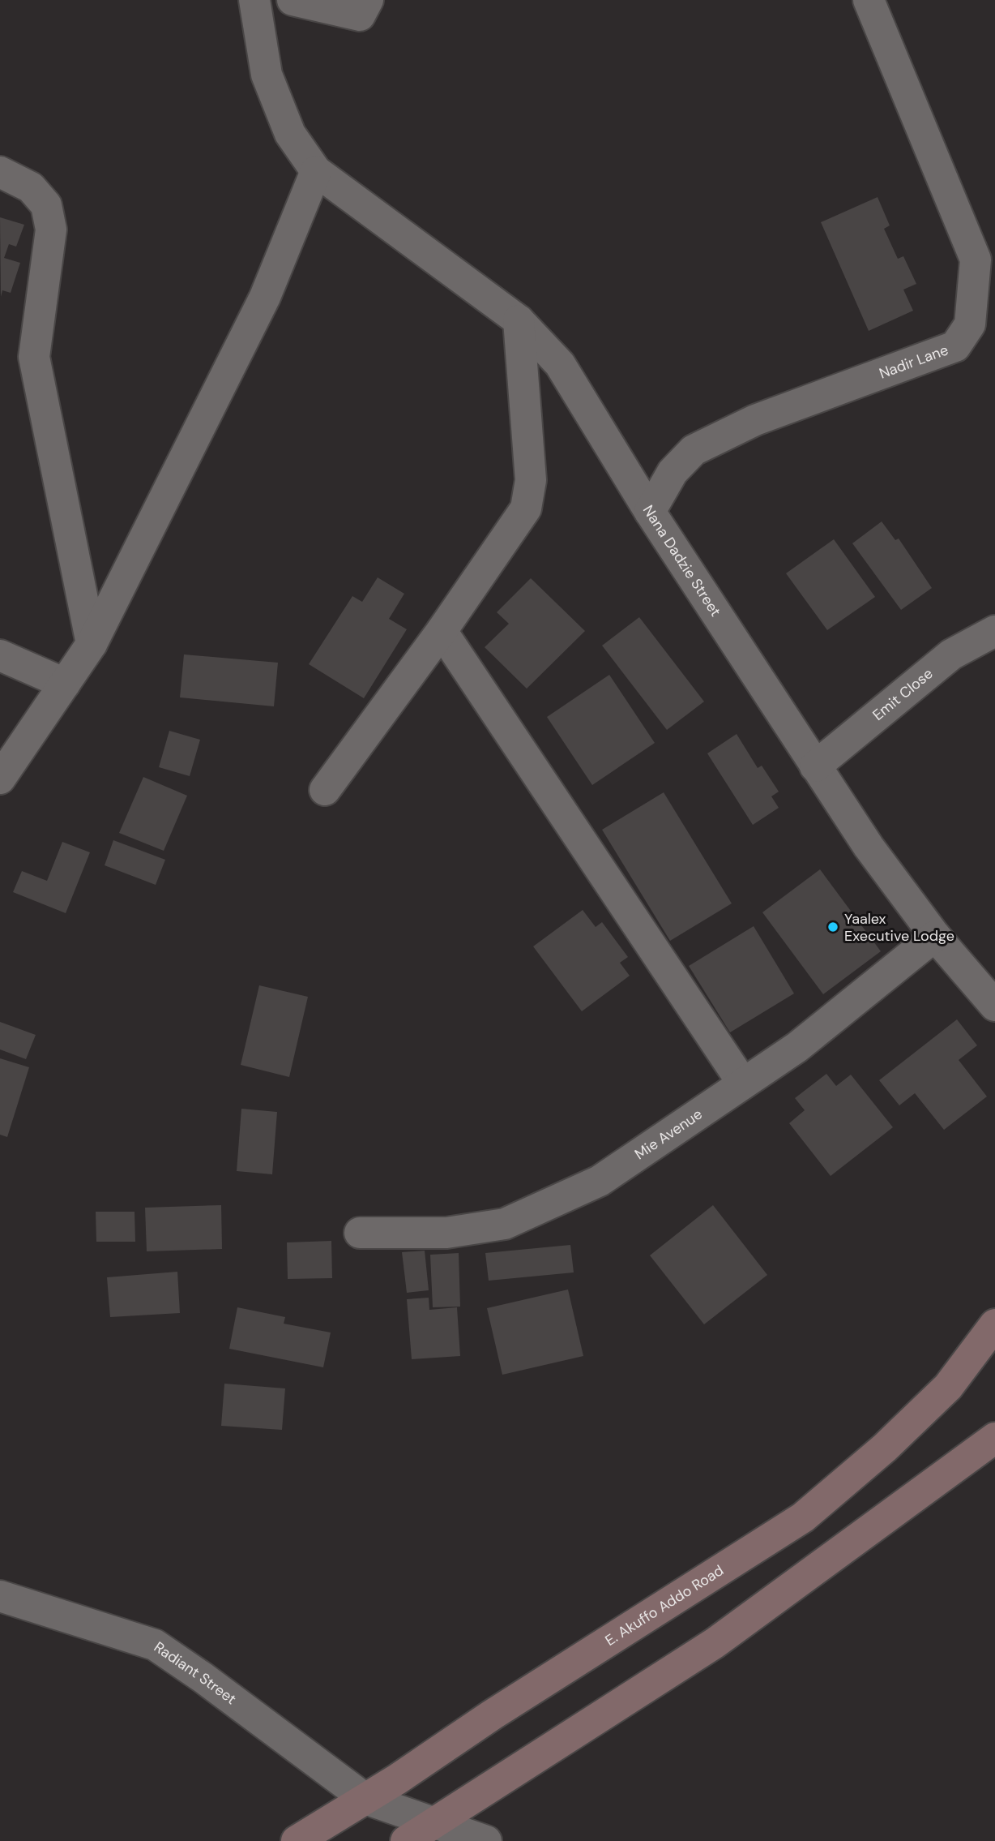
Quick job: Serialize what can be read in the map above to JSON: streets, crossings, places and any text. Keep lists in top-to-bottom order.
{
  "streets": {
    "main road": ["E. Akuffo Addo Road"],
    "street": [
      "Nadir Lane",
      "Nana Dadzie Street",
      "Emit Close",
      "Mie Avenue",
      "Radiant Street"
    ]
  },
  "crossings": [
    ["Nadir Lane", "Nana Dadzie Street"],
    ["Nana Dadzie Street", "Emit Close"],
    ["Nana Dadzie Street", "Mie Avenue"],
    ["E. Akuffo Addo Road", "Radiant Street"]
  ],
  "places": ["Yaalex Executive Lodge"]
}
